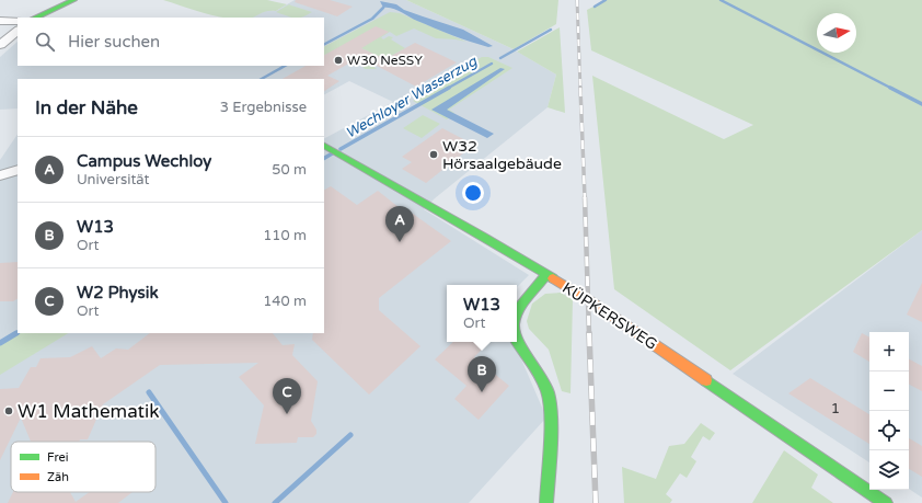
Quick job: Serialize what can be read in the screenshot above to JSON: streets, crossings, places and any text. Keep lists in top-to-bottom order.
{
  "streets": {
    "street": ["KÜPKERSWEG"]
  },
  "water": ["Wechloyer Wasserzug"],
  "places": ["W30 NeSSY", "W32 Hörsaalgebäude", "W1 Mathematik"],
  "house_numbers": ["1"],
  "legend": ["Frei", "Zäh"],
  "north": "right",
  "page": {
    "search": "Hier suchen",
    "heading": ["In der Nähe", "3 Ergebnisse"],
    "list": [
      {
        "mark": "A",
        "name": "Campus Wechloy",
        "note": "Universität",
        "value": "50 m"
      },
      {
        "mark": "B",
        "name": "W13",
        "note": "Ort",
        "value": "110 m"
      },
      {
        "mark": "C",
        "name": "W2 Physik",
        "note": "Ort",
        "value": "140 m"
      }
    ],
    "pins": ["A", "B", "C"],
    "popup": ["W13", "Ort"],
    "map_buttons": ["+", "−"]
  }
}
